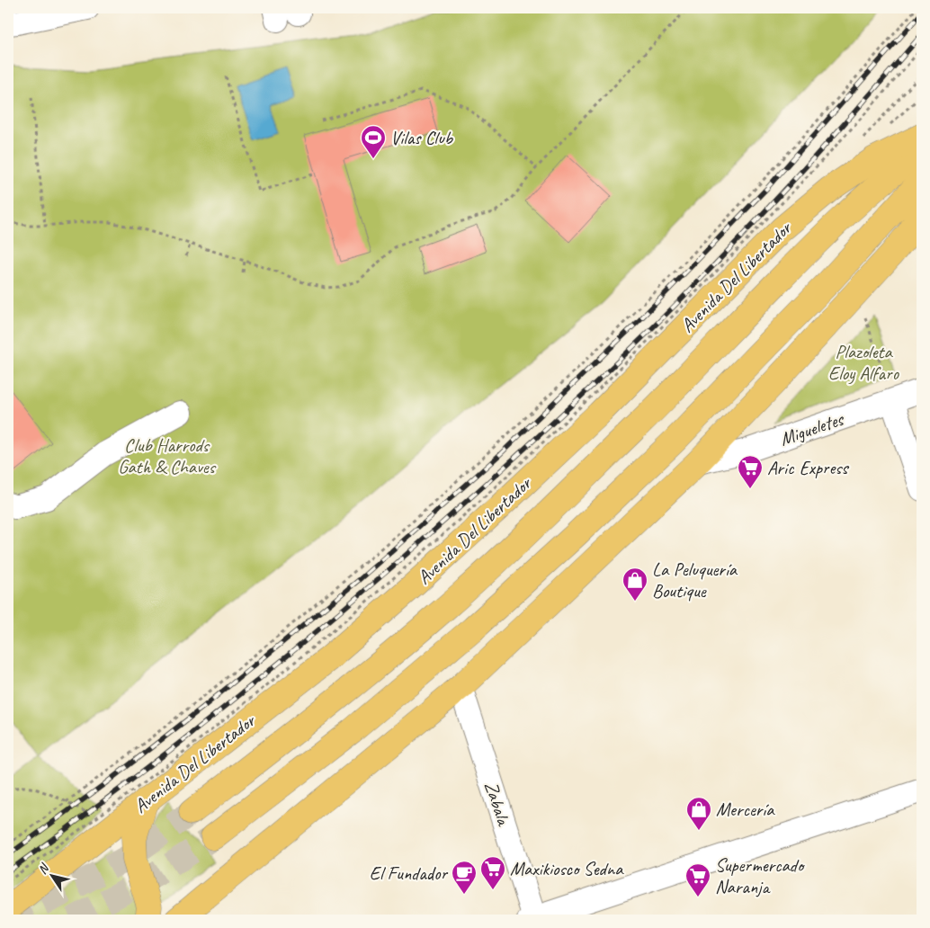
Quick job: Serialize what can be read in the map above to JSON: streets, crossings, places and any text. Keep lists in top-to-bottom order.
{
  "streets": {
    "main road": ["Avenida Del Libertador"],
    "street": ["Migueletes", "Zabala"]
  },
  "parks": ["Plazoleta Eloy Alfaro", "Club Harrods Gath & Chaves"],
  "places": {
    "sports": ["Vilas Club"],
    "supermarket": ["Aric Express", "Maxikiosco Sedna", "Supermercado Naranja"],
    "shop": ["La Peluquería Boutique", "Mercería"],
    "cafe": ["El Fundador"]
  },
  "north": "top left"
}
